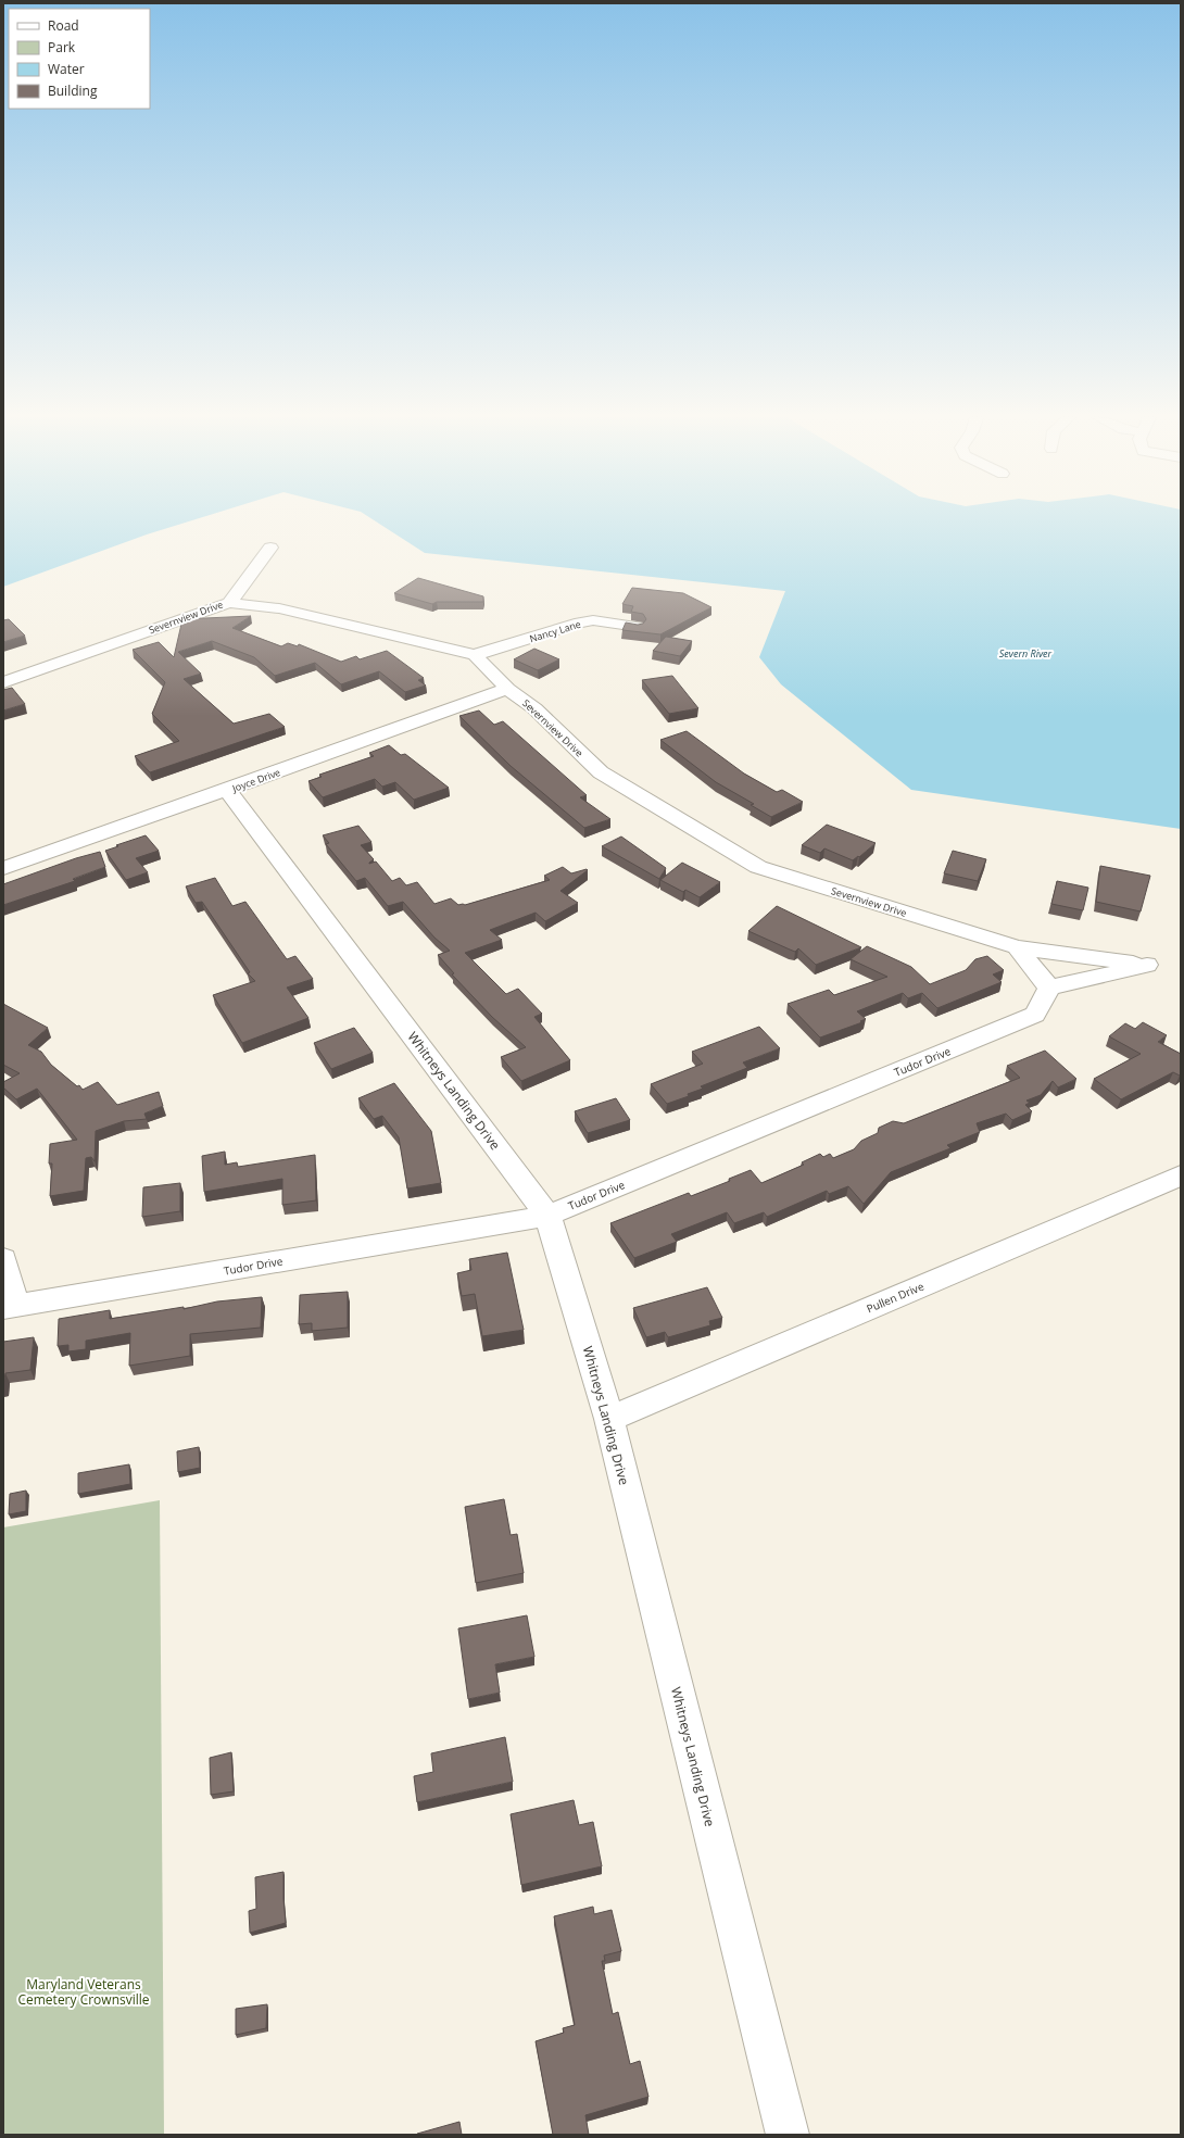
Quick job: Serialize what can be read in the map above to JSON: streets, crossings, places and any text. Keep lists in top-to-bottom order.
{
  "streets": {
    "street": [
      "Severnview Drive",
      "Nancy Lane",
      "Joyce Drive",
      "Tudor Drive",
      "Whitneys Landing Drive",
      "Pullen Drive"
    ]
  },
  "crossings": [
    ["Severnview Drive", "Nancy Lane"],
    ["Severnview Drive", "Joyce Drive"],
    ["Severnview Drive", "Tudor Drive"],
    ["Joyce Drive", "Whitneys Landing Drive"],
    ["Tudor Drive", "Whitneys Landing Drive"],
    ["Whitneys Landing Drive", "Pullen Drive"]
  ],
  "water": ["Severn River"],
  "parks": ["Maryland Veterans Cemetery Crownsville"],
  "legend": [
    "Road",
    "Park",
    "Water",
    "Building"
  ]
}
